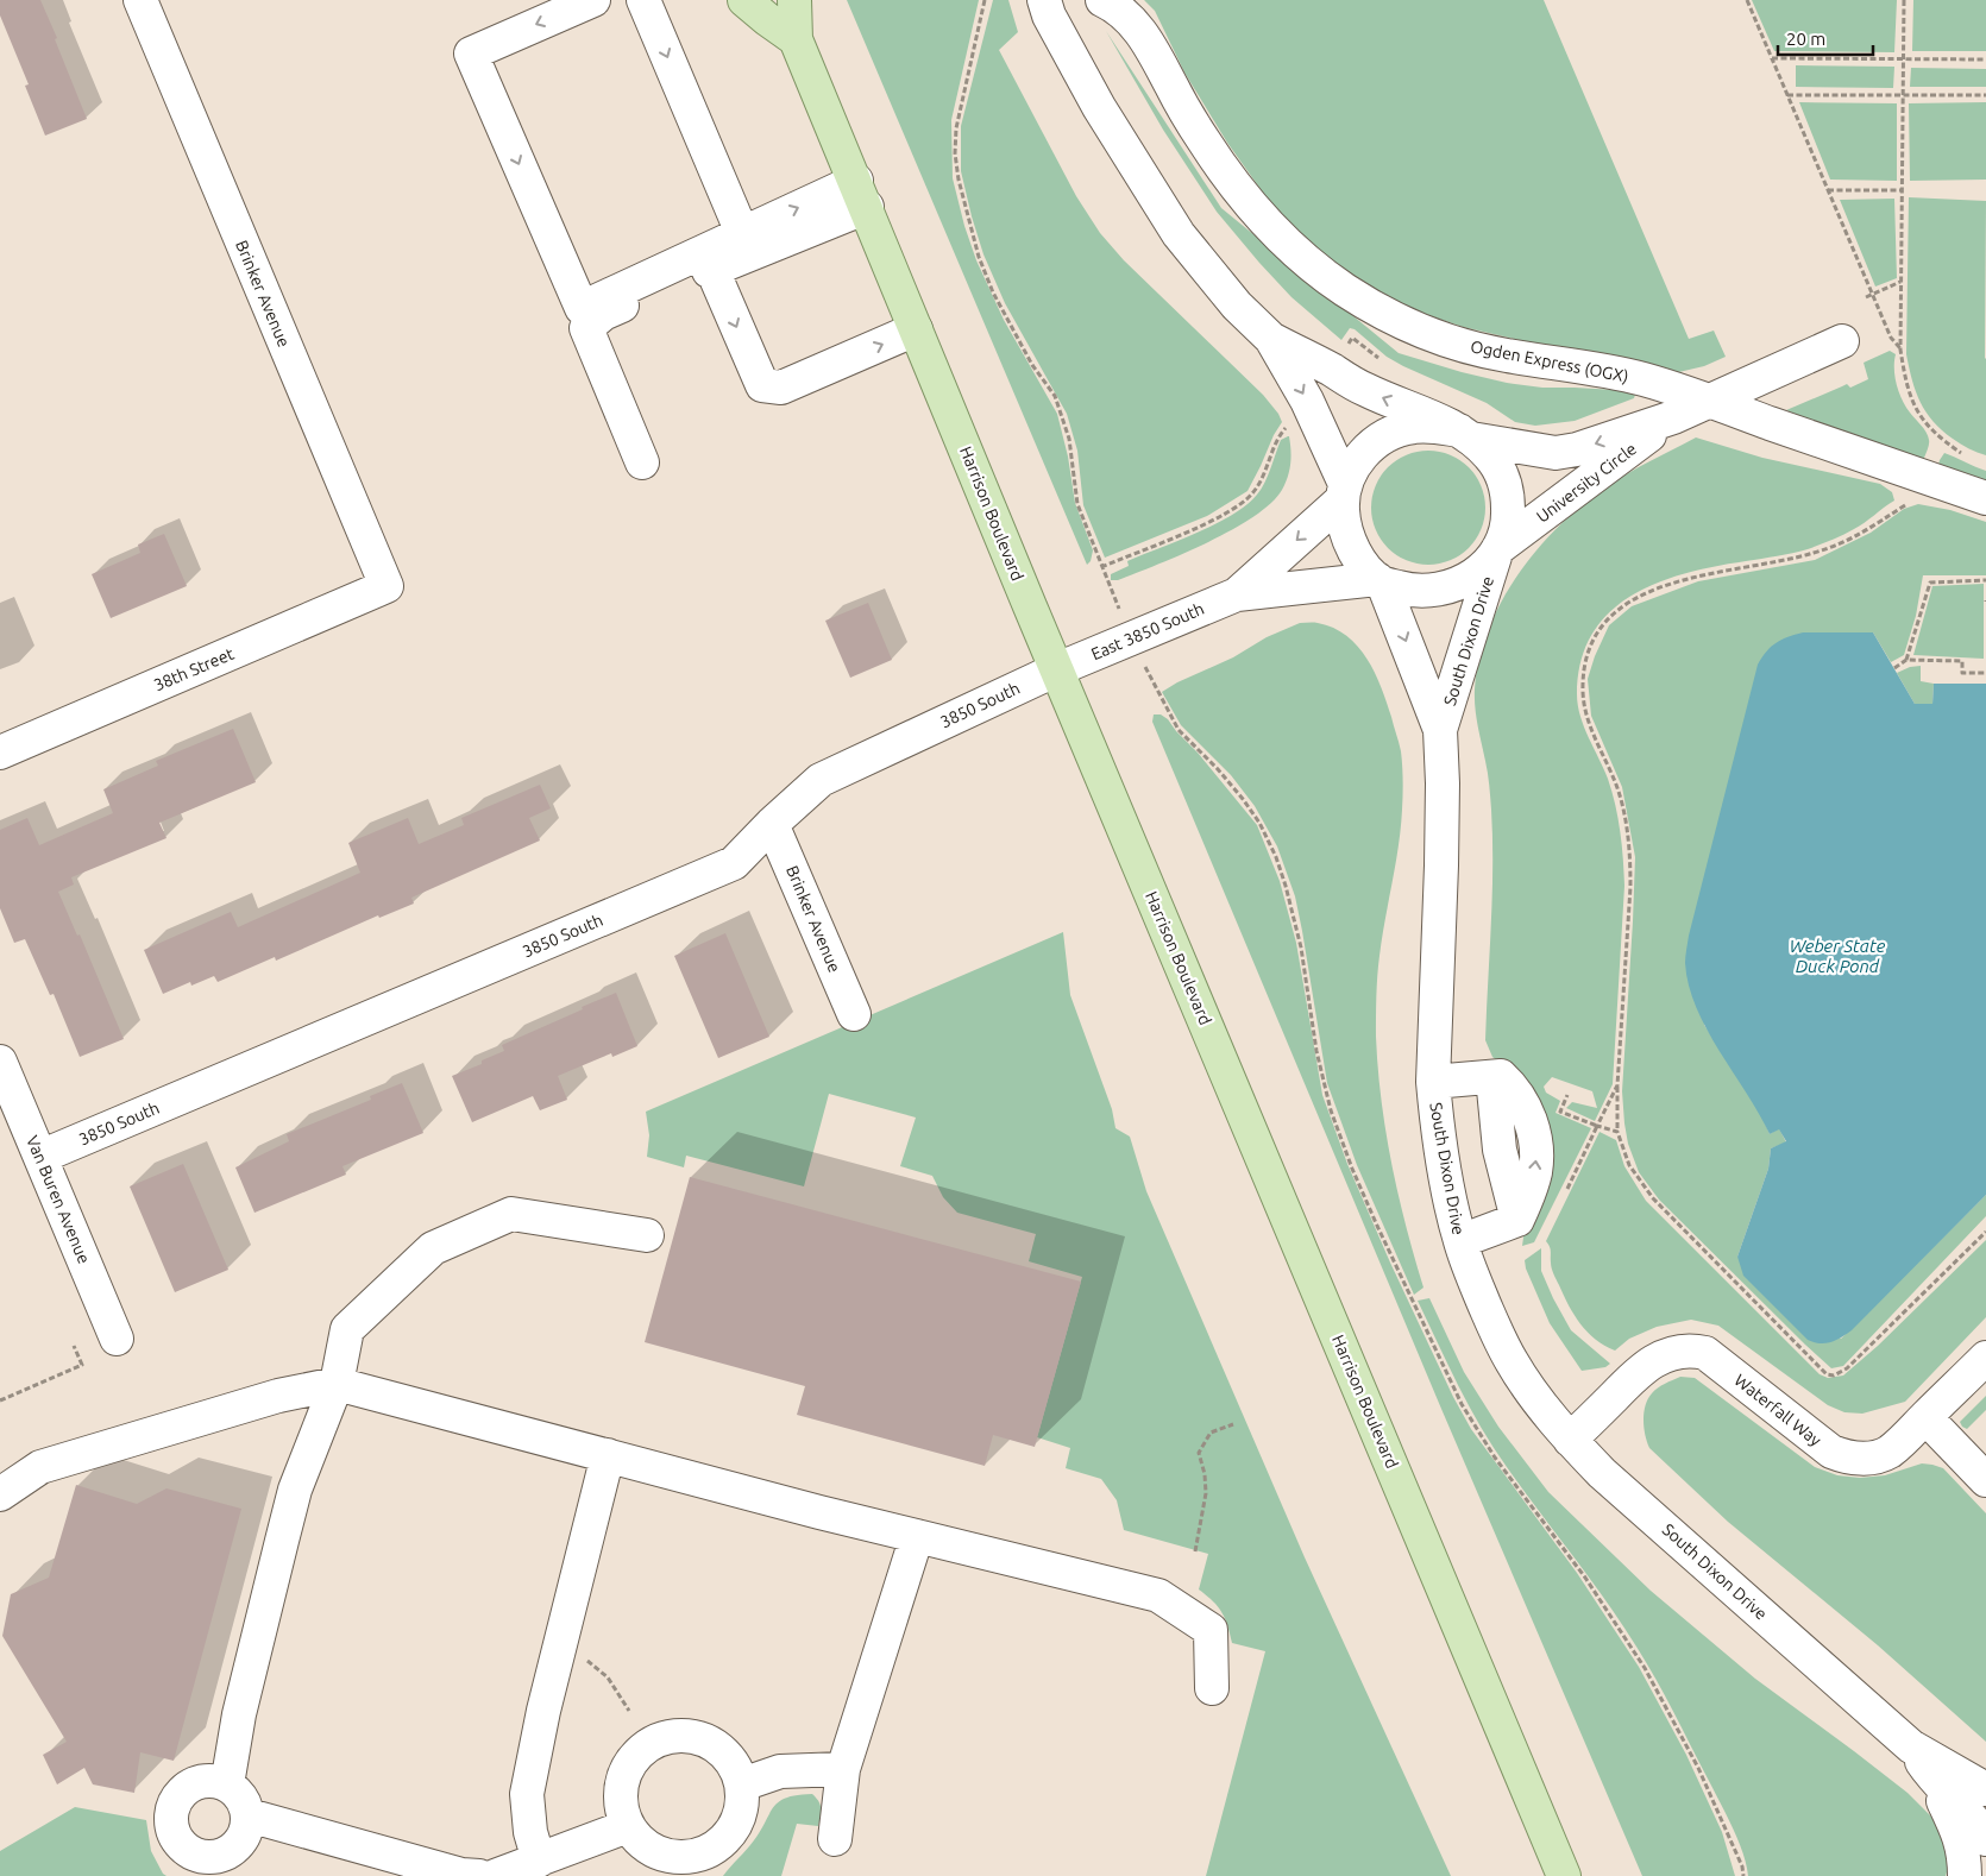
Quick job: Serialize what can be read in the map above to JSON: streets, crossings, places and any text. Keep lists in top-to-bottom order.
{
  "streets": {
    "main road": ["Harrison Boulevard"],
    "street": [
      "Brinker Avenue",
      "Ogden Express (OGX)",
      "University Circle",
      "East 3850 South",
      "South Dixon Drive",
      "38th Street",
      "3850 South",
      "Van Buren Avenue",
      "Waterfall Way"
    ]
  },
  "crossings": [
    ["Brinker Avenue", "38th Street"],
    ["Brinker Avenue", "3850 South"],
    ["Ogden Express (OGX)", "University Circle"],
    ["University Circle", "East 3850 South"],
    ["University Circle", "South Dixon Drive"],
    ["Harrison Boulevard", "East 3850 South"],
    ["Harrison Boulevard", "3850 South"],
    ["East 3850 South", "South Dixon Drive"],
    ["East 3850 South", "3850 South"],
    ["South Dixon Drive", "Waterfall Way"],
    ["3850 South", "Van Buren Avenue"]
  ],
  "water": ["Weber State Duck Pond"],
  "scale_bar": "20 m"
}
